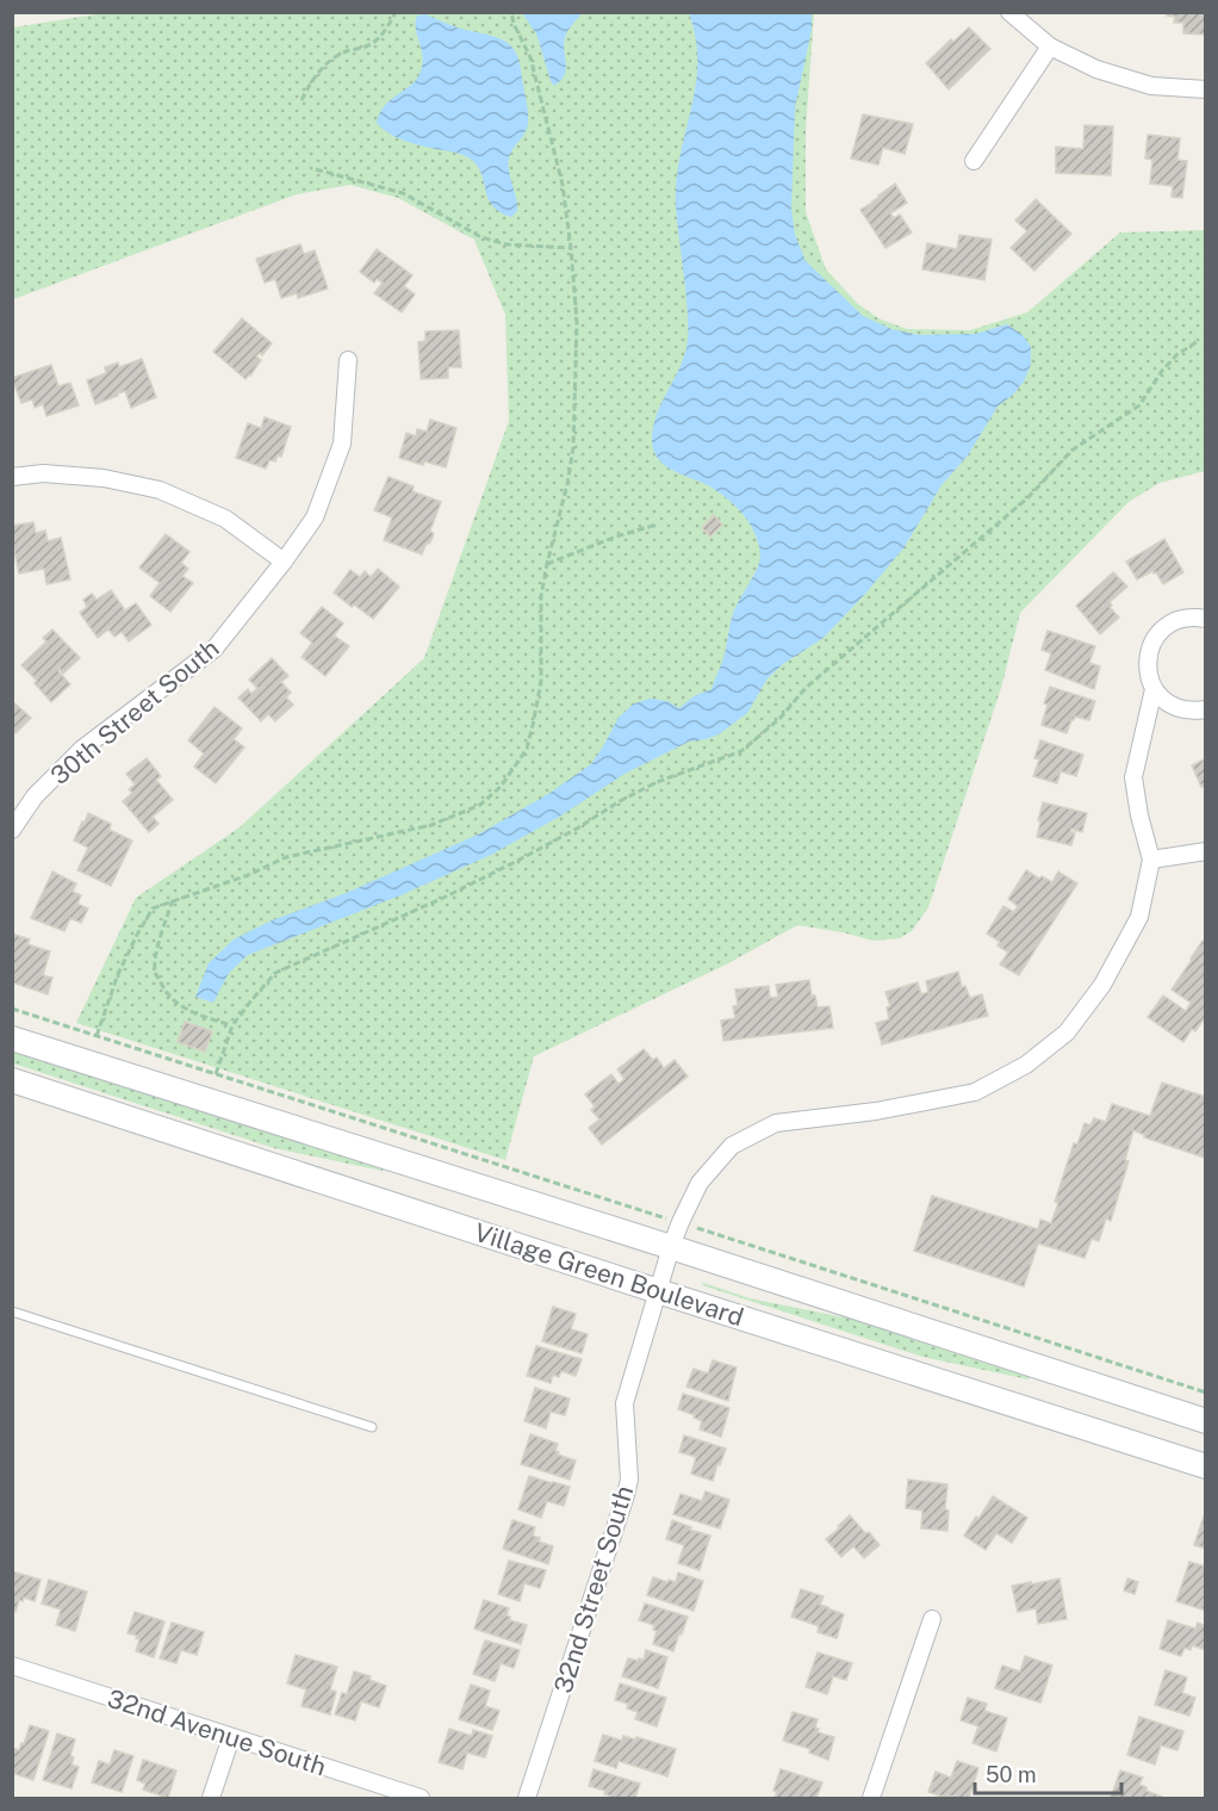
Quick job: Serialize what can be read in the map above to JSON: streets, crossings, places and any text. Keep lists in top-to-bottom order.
{
  "streets": {
    "street": [
      "30th Street South",
      "Village Green Boulevard",
      "32nd Street South",
      "32nd Avenue South"
    ]
  },
  "crossings": [
    ["Village Green Boulevard", "32nd Street South"]
  ],
  "scale_bar": "50 m"
}
